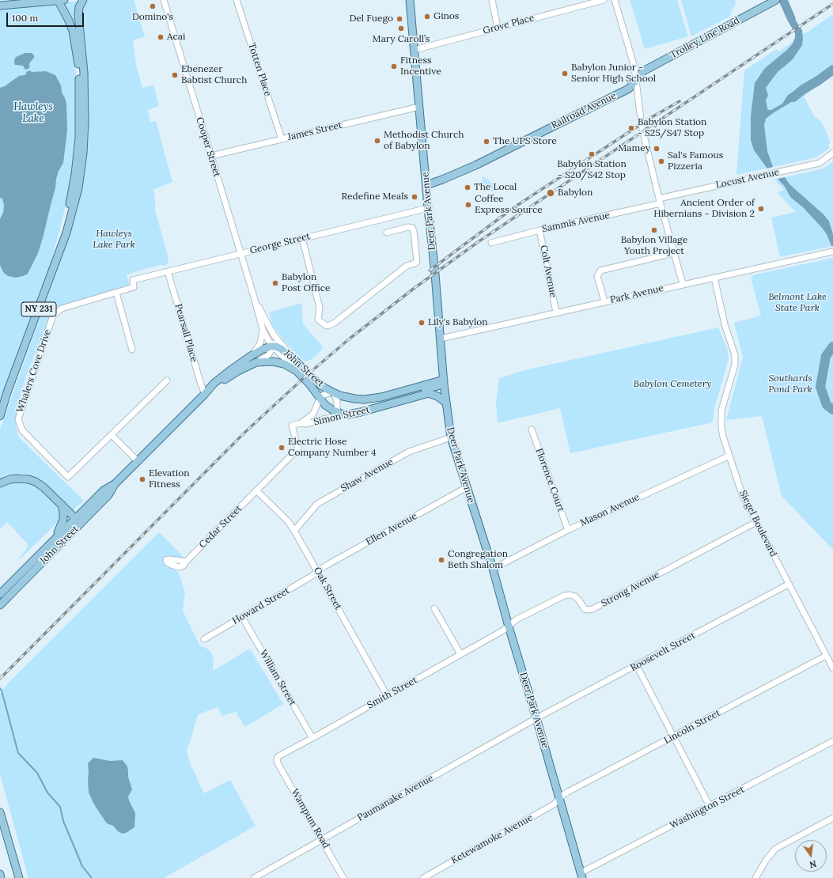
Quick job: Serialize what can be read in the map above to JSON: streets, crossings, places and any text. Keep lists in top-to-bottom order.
{
  "streets": {
    "main road": [
      "Trolley Line Road",
      "Railroad Avenue",
      "Cooper Street",
      "Deer Park Avenue",
      "NY 231",
      "John Street",
      "Simon Street"
    ],
    "street": [
      "Grove Place",
      "Totten Place",
      "James Street",
      "Locust Avenue",
      "Sammis Avenue",
      "George Street",
      "Colt Avenue",
      "Park Avenue",
      "Pearsall Place",
      "Whalers Cove Drive",
      "Shaw Avenue",
      "Florence Court",
      "Mason Avenue",
      "Siegel Boulevard",
      "Cedar Street",
      "Ellen Avenue",
      "Oak Street",
      "Strong Avenue",
      "Howard Street",
      "Roosevelt Street",
      "William Street",
      "Smith Street",
      "Lincoln Street",
      "Paumanake Avenue",
      "Washington Street",
      "Wampum Road",
      "Ketewamoke Avenue"
    ]
  },
  "crossings": [
    ["Grove Place", "Deer Park Avenue"],
    ["Trolley Line Road", "Railroad Avenue"],
    ["Totten Place", "James Street"],
    ["Railroad Avenue", "Deer Park Avenue"],
    ["James Street", "Cooper Street"],
    ["James Street", "Deer Park Avenue"],
    ["Cooper Street", "George Street"],
    ["Cooper Street", "John Street"],
    ["Cooper Street", "Simon Street"],
    ["Locust Avenue", "Sammis Avenue"],
    ["Deer Park Avenue", "George Street"],
    ["Deer Park Avenue", "Park Avenue"],
    ["Deer Park Avenue", "Simon Street"],
    ["Deer Park Avenue", "Shaw Avenue"],
    ["Deer Park Avenue", "Mason Avenue"],
    ["Deer Park Avenue", "Ellen Avenue"],
    ["Deer Park Avenue", "Strong Avenue"],
    ["Deer Park Avenue", "Roosevelt Street"],
    ["Deer Park Avenue", "Smith Street"],
    ["Deer Park Avenue", "Lincoln Street"],
    ["Deer Park Avenue", "Paumanake Avenue"],
    ["Deer Park Avenue", "Washington Street"],
    ["Deer Park Avenue", "Ketewamoke Avenue"],
    ["Sammis Avenue", "Colt Avenue"],
    ["George Street", "Pearsall Place"],
    ["George Street", "Whalers Cove Drive"],
    ["Colt Avenue", "Park Avenue"],
    ["Park Avenue", "Siegel Boulevard"],
    ["Pearsall Place", "John Street"],
    ["John Street", "Simon Street"],
    ["Simon Street", "Cedar Street"],
    ["Simon Street", "Oak Street"],
    ["Shaw Avenue", "Oak Street"],
    ["Florence Court", "Mason Avenue"],
    ["Mason Avenue", "Siegel Boulevard"],
    ["Siegel Boulevard", "Strong Avenue"],
    ["Siegel Boulevard", "Roosevelt Street"],
    ["Siegel Boulevard", "Lincoln Street"],
    ["Cedar Street", "Oak Street"],
    ["Ellen Avenue", "Oak Street"],
    ["Ellen Avenue", "Howard Street"],
    ["Oak Street", "Howard Street"],
    ["Oak Street", "Smith Street"],
    ["Strong Avenue", "Smith Street"],
    ["Howard Street", "William Street"],
    ["Roosevelt Street", "Paumanake Avenue"],
    ["William Street", "Smith Street"],
    ["Smith Street", "Wampum Road"],
    ["Lincoln Street", "Ketewamoke Avenue"],
    ["Paumanake Avenue", "Wampum Road"]
  ],
  "water": ["Hawleys Lake"],
  "parks": [
    "Hawleys Lake Park",
    "Belmont Lake State Park",
    "Southards Pond Park",
    "Babylon Cemetery"
  ],
  "places": [
    "Domino's",
    "Ginos",
    "Del Fuego",
    "Mary Caroll’s",
    "Acai",
    "Fitness Incentive",
    "Babylon Junior - Senior High School",
    "Ebenezer Babtist Church",
    "Babylon Station - S25/S47 Stop",
    "Methodist Church of Babylon",
    "The UPS Store",
    "Mamey",
    "Babylon Station - S20/S42 Stop",
    "Sal's Famous Pizzeria",
    "The Local",
    "Babylon",
    "Redefine Meals",
    "Coffee Express Source",
    "Ancient Order of Hibernians - Division 2",
    "Babylon Village Youth Project",
    "Babylon Post Office",
    "Lily's Babylon",
    "Electric Hose Company Number 4",
    "Elevation Fitness",
    "Congregation Beth Shalom"
  ],
  "scale_bar": "100 m",
  "north": "bottom"
}
